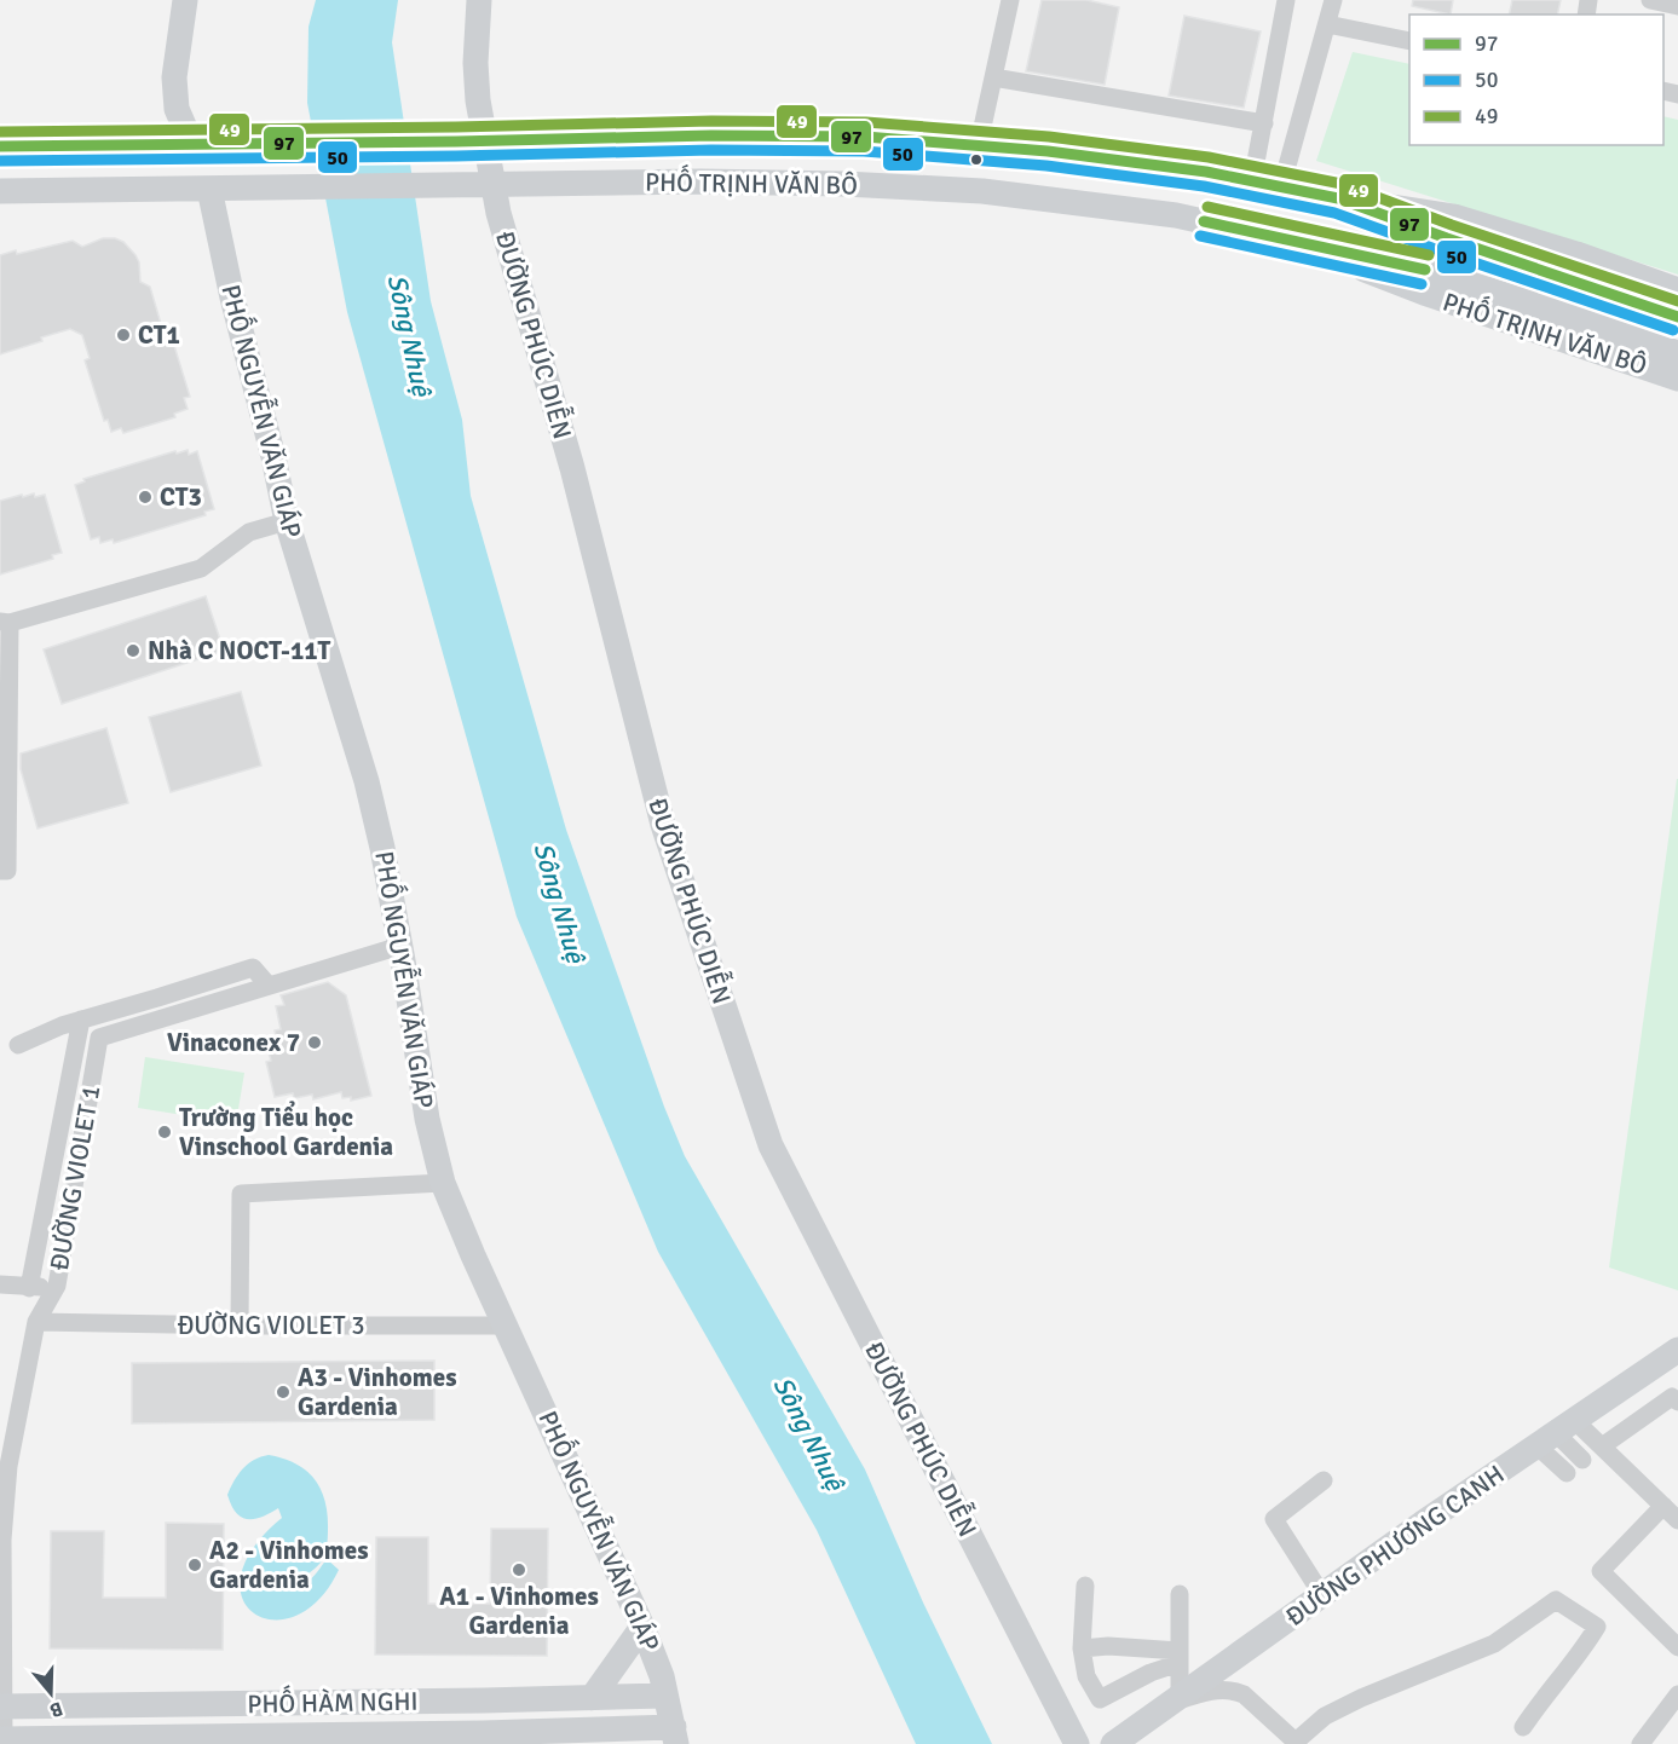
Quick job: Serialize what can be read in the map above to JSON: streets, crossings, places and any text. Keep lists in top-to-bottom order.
{
  "streets": {
    "main road": [
      "PHỐ TRỊNH VĂN BÔ",
      "ĐƯỜNG PHÚC DIỄN",
      "PHỐ NGUYỄN VĂN GIÁP",
      "ĐƯỜNG PHƯƠNG CANH",
      "PHỐ HÀM NGHI"
    ],
    "street": ["ĐƯỜNG VIOLET 1", "ĐƯỜNG VIOLET 3"]
  },
  "crossings": [
    ["PHỐ TRỊNH VĂN BÔ", "ĐƯỜNG PHÚC DIỄN"],
    ["PHỐ TRỊNH VĂN BÔ", "PHỐ NGUYỄN VĂN GIÁP"],
    ["PHỐ NGUYỄN VĂN GIÁP", "ĐƯỜNG VIOLET 3"],
    ["PHỐ NGUYỄN VĂN GIÁP", "PHỐ HÀM NGHI"],
    ["ĐƯỜNG VIOLET 1", "ĐƯỜNG VIOLET 3"],
    ["ĐƯỜNG VIOLET 1", "PHỐ HÀM NGHI"]
  ],
  "water": ["Sông Nhuệ"],
  "places": [
    "CT1",
    "CT3",
    "Nhà C NOCT-11T",
    "Vinaconex 7",
    "Trường Tiểu học Vinschool Gardenia",
    "A3 - Vinhomes Gardenia",
    "A2 - Vinhomes Gardenia",
    "A1 - Vinhomes Gardenia"
  ],
  "lines": ["transit line 49", "transit line 97", "transit line 50"],
  "legend": ["97", "50", "49"],
  "north": "bottom"
}
